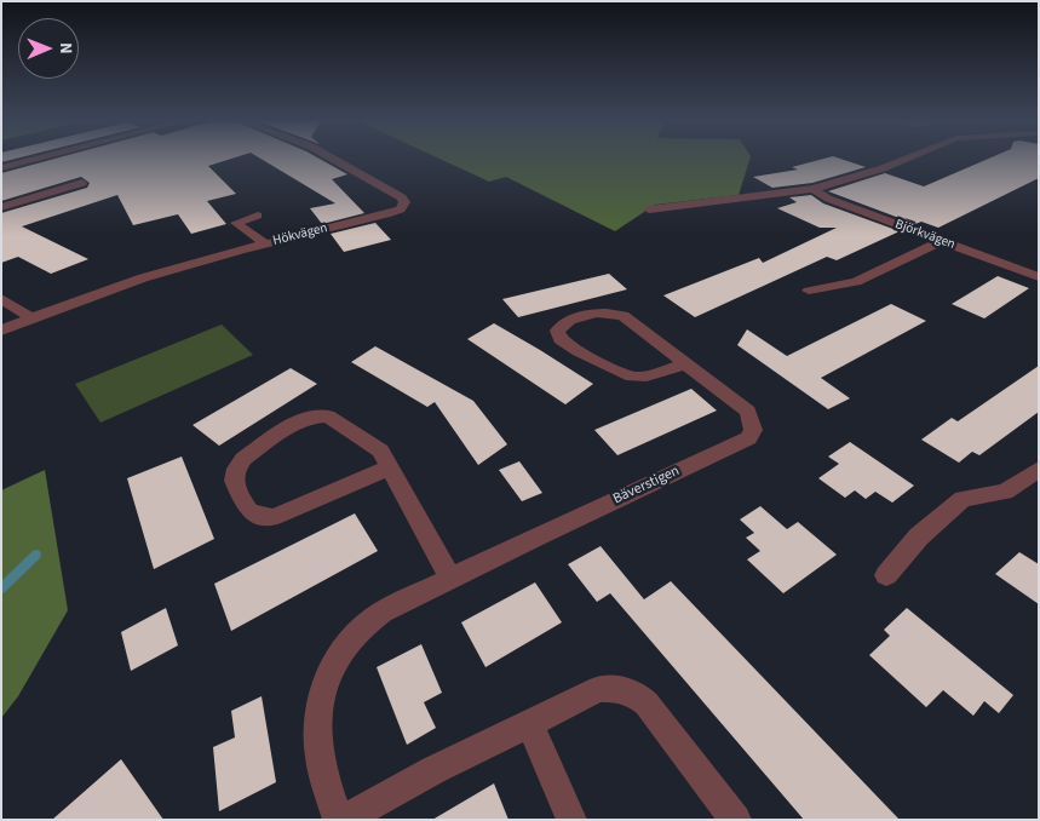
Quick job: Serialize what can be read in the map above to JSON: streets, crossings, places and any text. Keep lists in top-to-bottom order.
{
  "streets": {
    "street": ["Hökvägen", "Björkvägen", "Bäverstigen"]
  },
  "north": "right"
}
